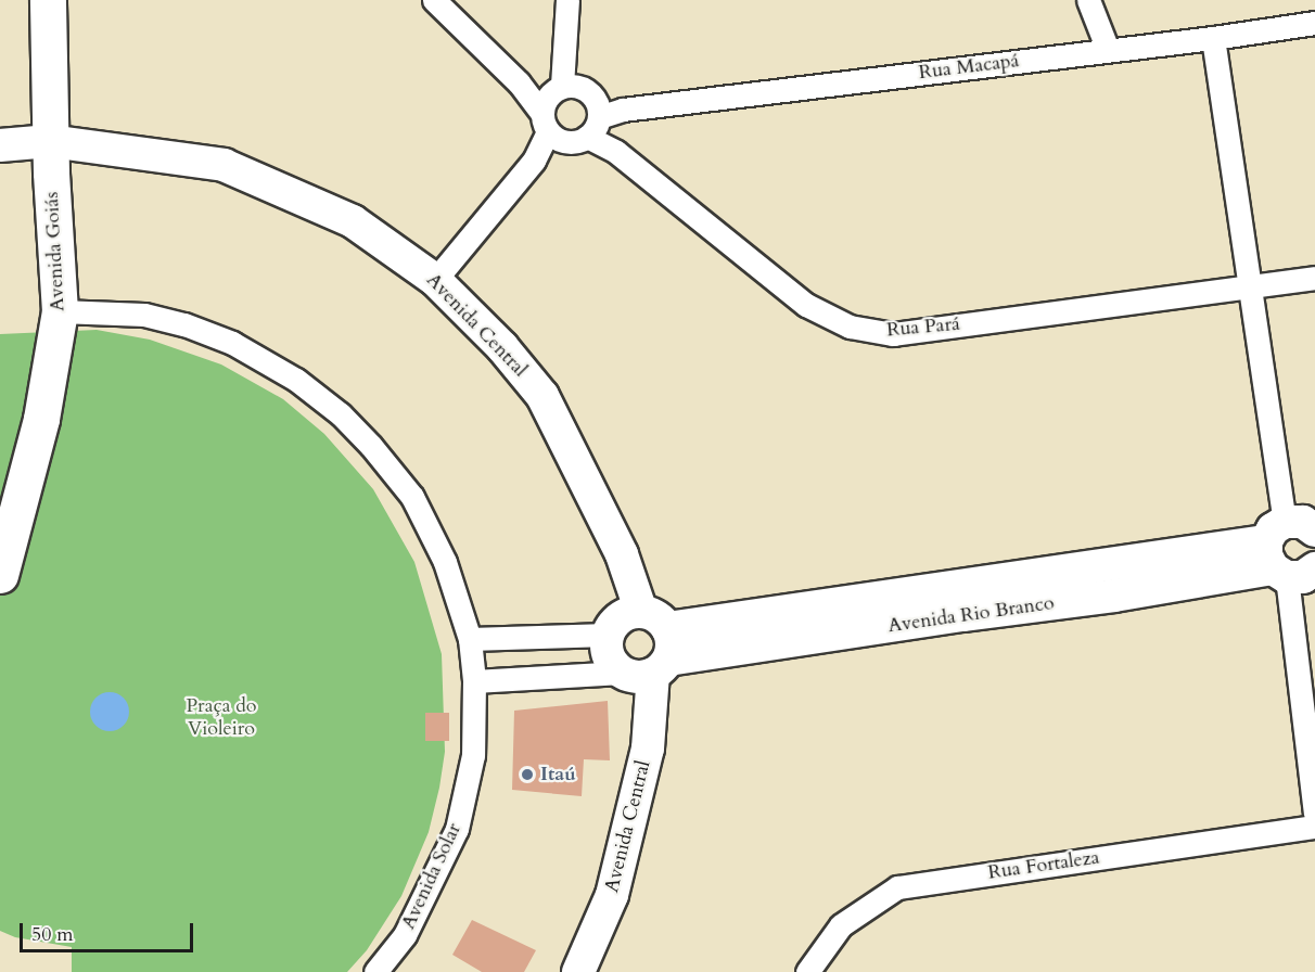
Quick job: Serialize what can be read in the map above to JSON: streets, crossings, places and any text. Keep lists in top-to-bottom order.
{
  "streets": {
    "main road": ["Avenida Goiás"],
    "street": [
      "Rua Macapá",
      "Avenida Central",
      "Rua Pará",
      "Avenida Rio Branco",
      "Rua Fortaleza",
      "Avenida Solar"
    ]
  },
  "crossings": [
    ["Rua Macapá", "Rua Pará"],
    ["Avenida Goiás", "Avenida Central"],
    ["Avenida Goiás", "Avenida Solar"],
    ["Avenida Central", "Avenida Rio Branco"],
    ["Avenida Rio Branco", "Avenida Solar"]
  ],
  "parks": ["Praça do Violeiro"],
  "places": ["Itaú"],
  "scale_bar": "50 m"
}
